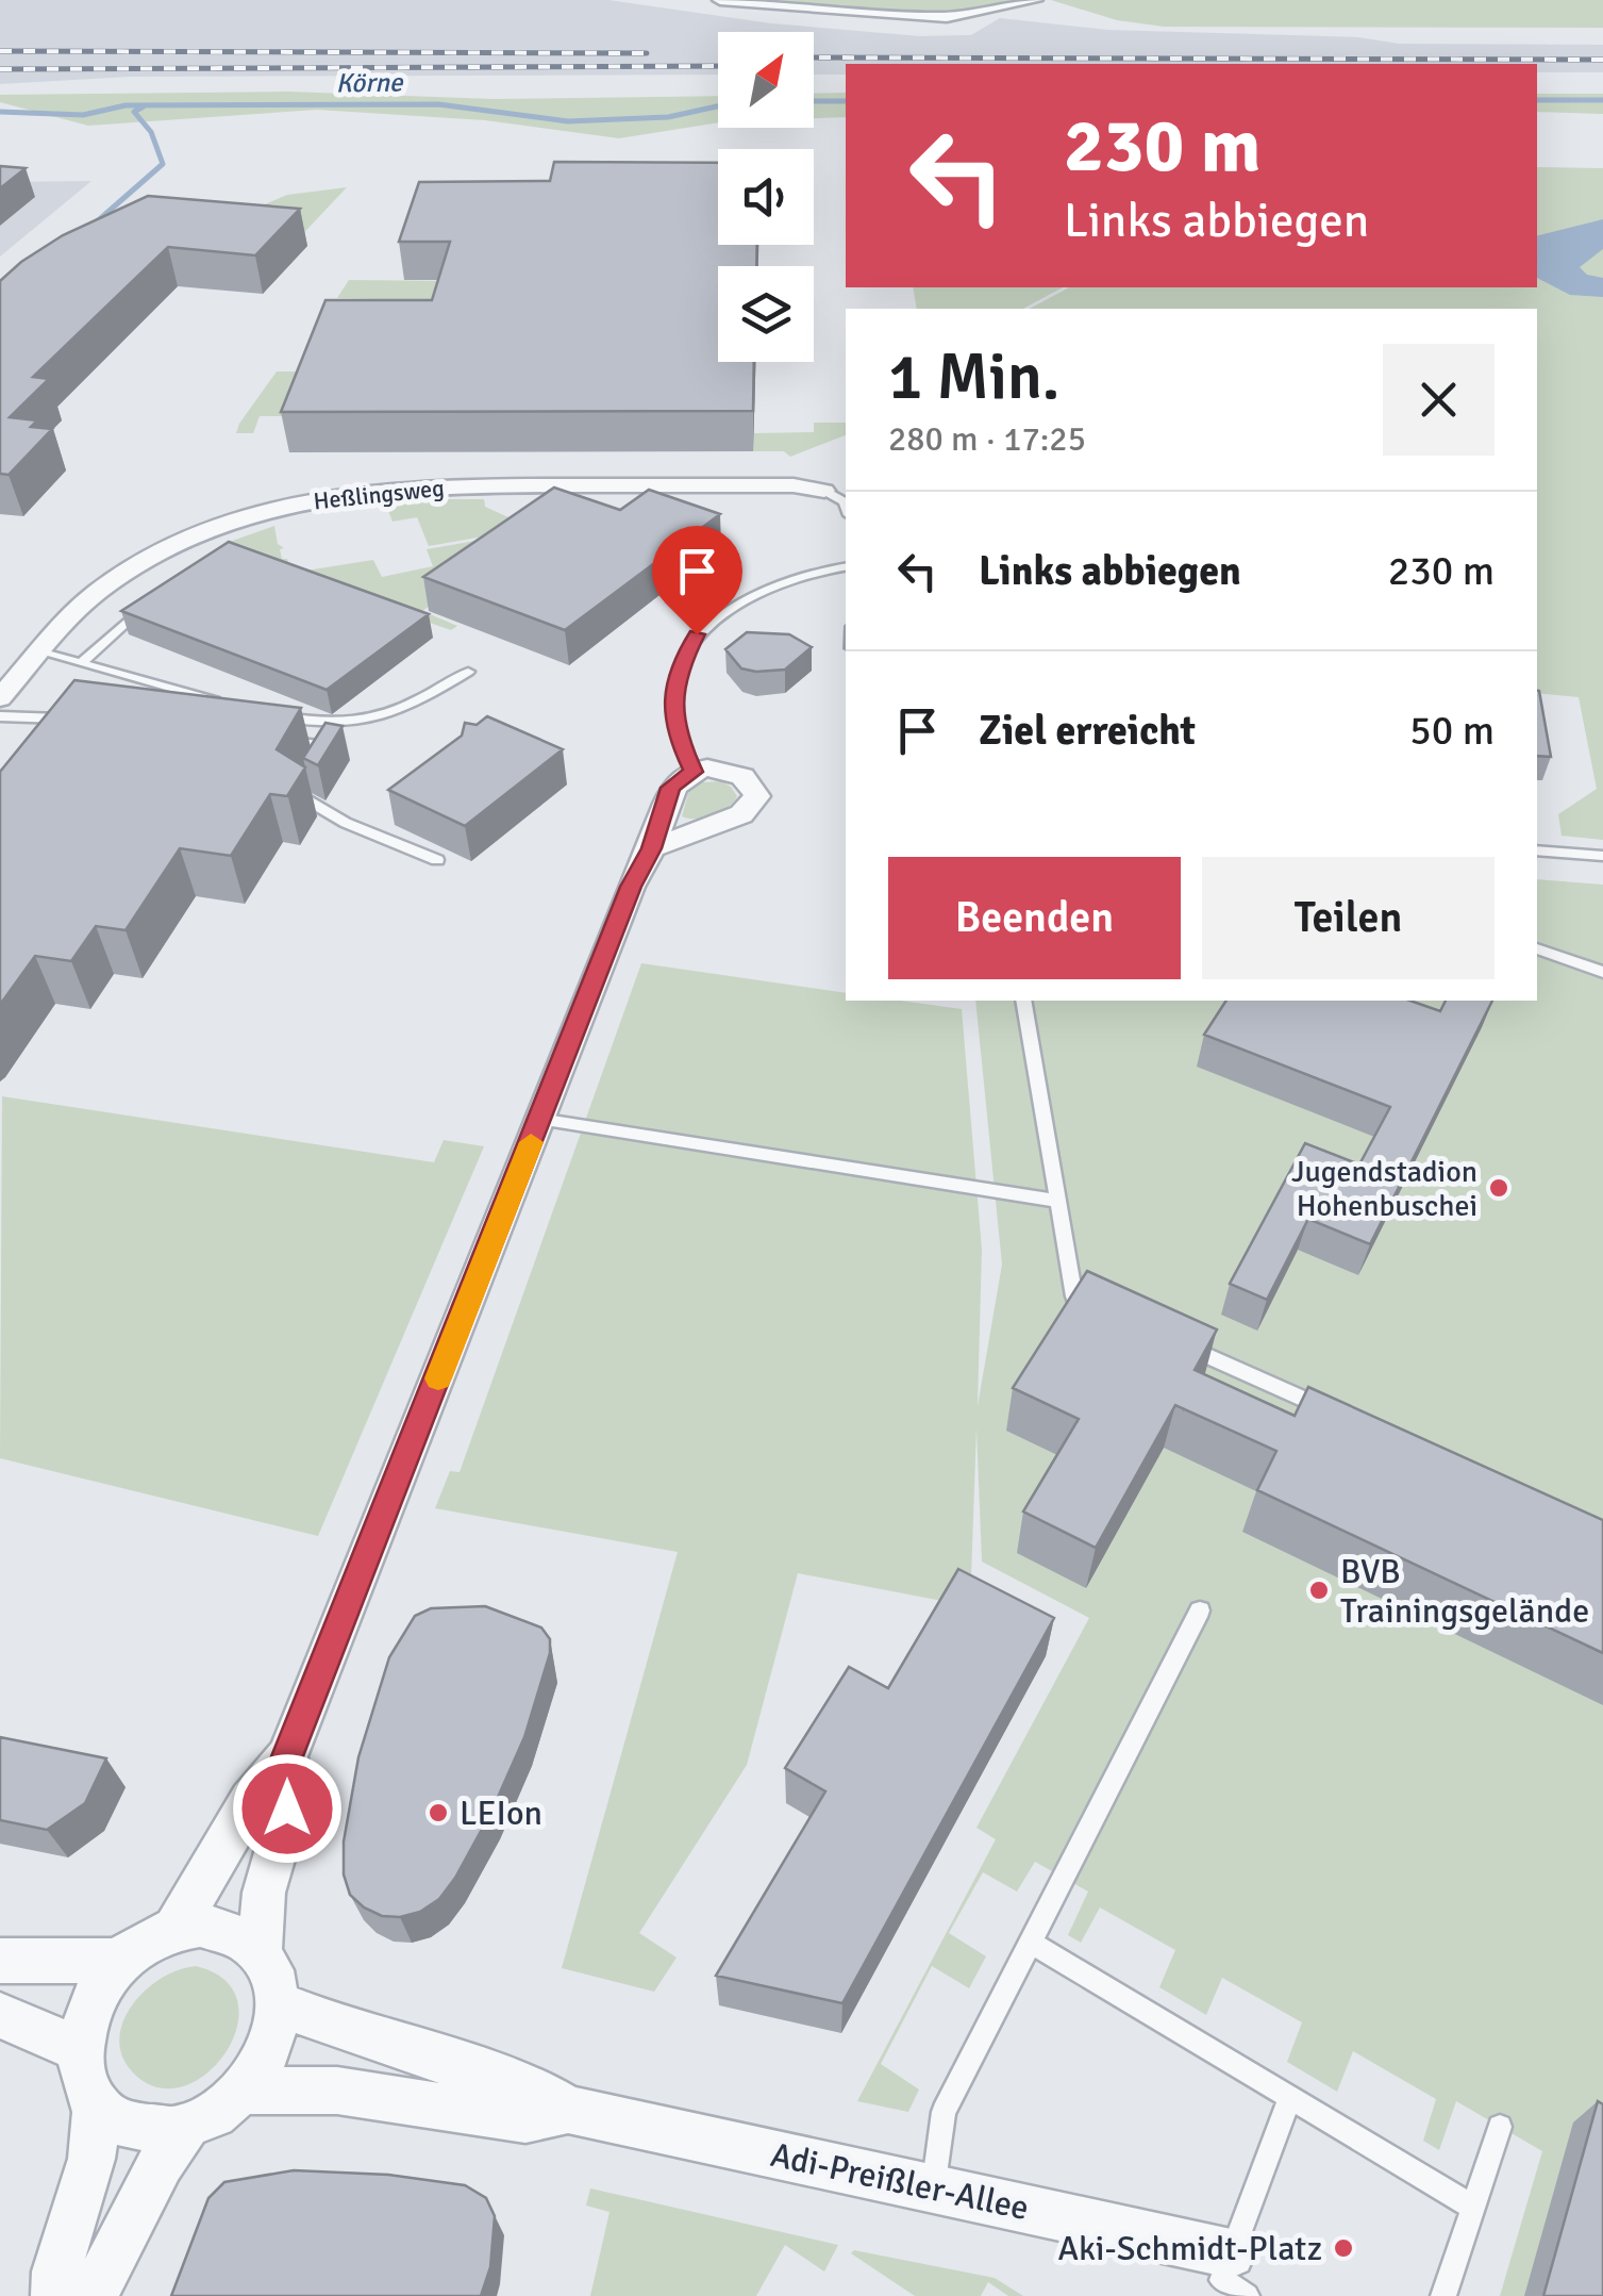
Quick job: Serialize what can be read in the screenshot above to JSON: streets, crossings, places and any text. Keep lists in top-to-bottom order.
{
  "streets": {
    "street": ["Heßlingsweg", "Adi-Preißler-Allee"]
  },
  "water": ["Körne"],
  "places": [
    "Jugendstadion Hohenbuschei",
    "BVB Trainingsgelände",
    "LEIon",
    "Aki-Schmidt-Platz"
  ],
  "north": "top right",
  "page": {
    "turn": ["230 m", "Links abbiegen"],
    "heading": ["1 Min.", "280 m · 17:25"],
    "list": [
      {
        "name": "Links abbiegen",
        "value": "230 m"
      },
      {
        "name": "Ziel erreicht",
        "value": "50 m"
      }
    ],
    "buttons": ["Beenden", "Teilen"]
  }
}
